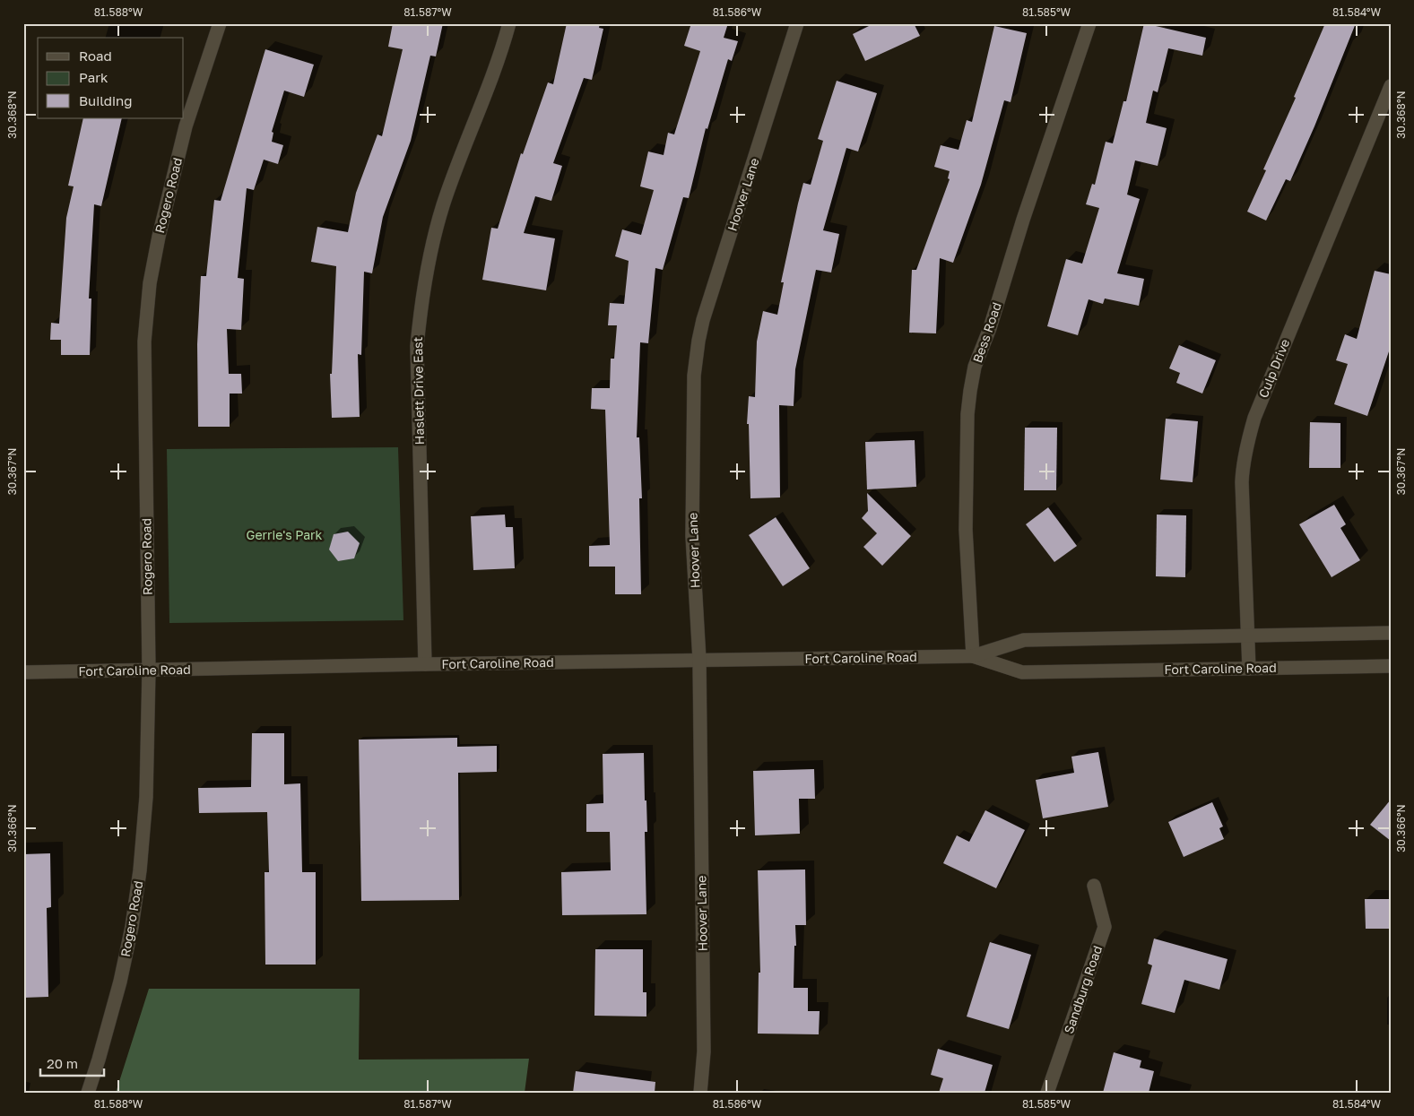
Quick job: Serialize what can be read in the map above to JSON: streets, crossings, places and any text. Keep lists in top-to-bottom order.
{
  "streets": {
    "street": [
      "Hoover Lane",
      "Rogero Road",
      "Bess Road",
      "Culp Drive",
      "Haslett Drive East",
      "Fort Caroline Road",
      "Sandburg Road"
    ]
  },
  "crossings": [
    ["Hoover Lane", "Fort Caroline Road"],
    ["Rogero Road", "Fort Caroline Road"],
    ["Bess Road", "Fort Caroline Road"],
    ["Culp Drive", "Fort Caroline Road"],
    ["Haslett Drive East", "Fort Caroline Road"]
  ],
  "parks": ["Gerrie's Park"],
  "legend": ["Road", "Park", "Building"],
  "scale_bar": "20 m",
  "coordinates": [
    "81.588°W",
    "81.587°W",
    "81.586°W",
    "81.585°W",
    "81.584°W",
    "30.368°N",
    "30.367°N",
    "30.366°N"
  ]
}
